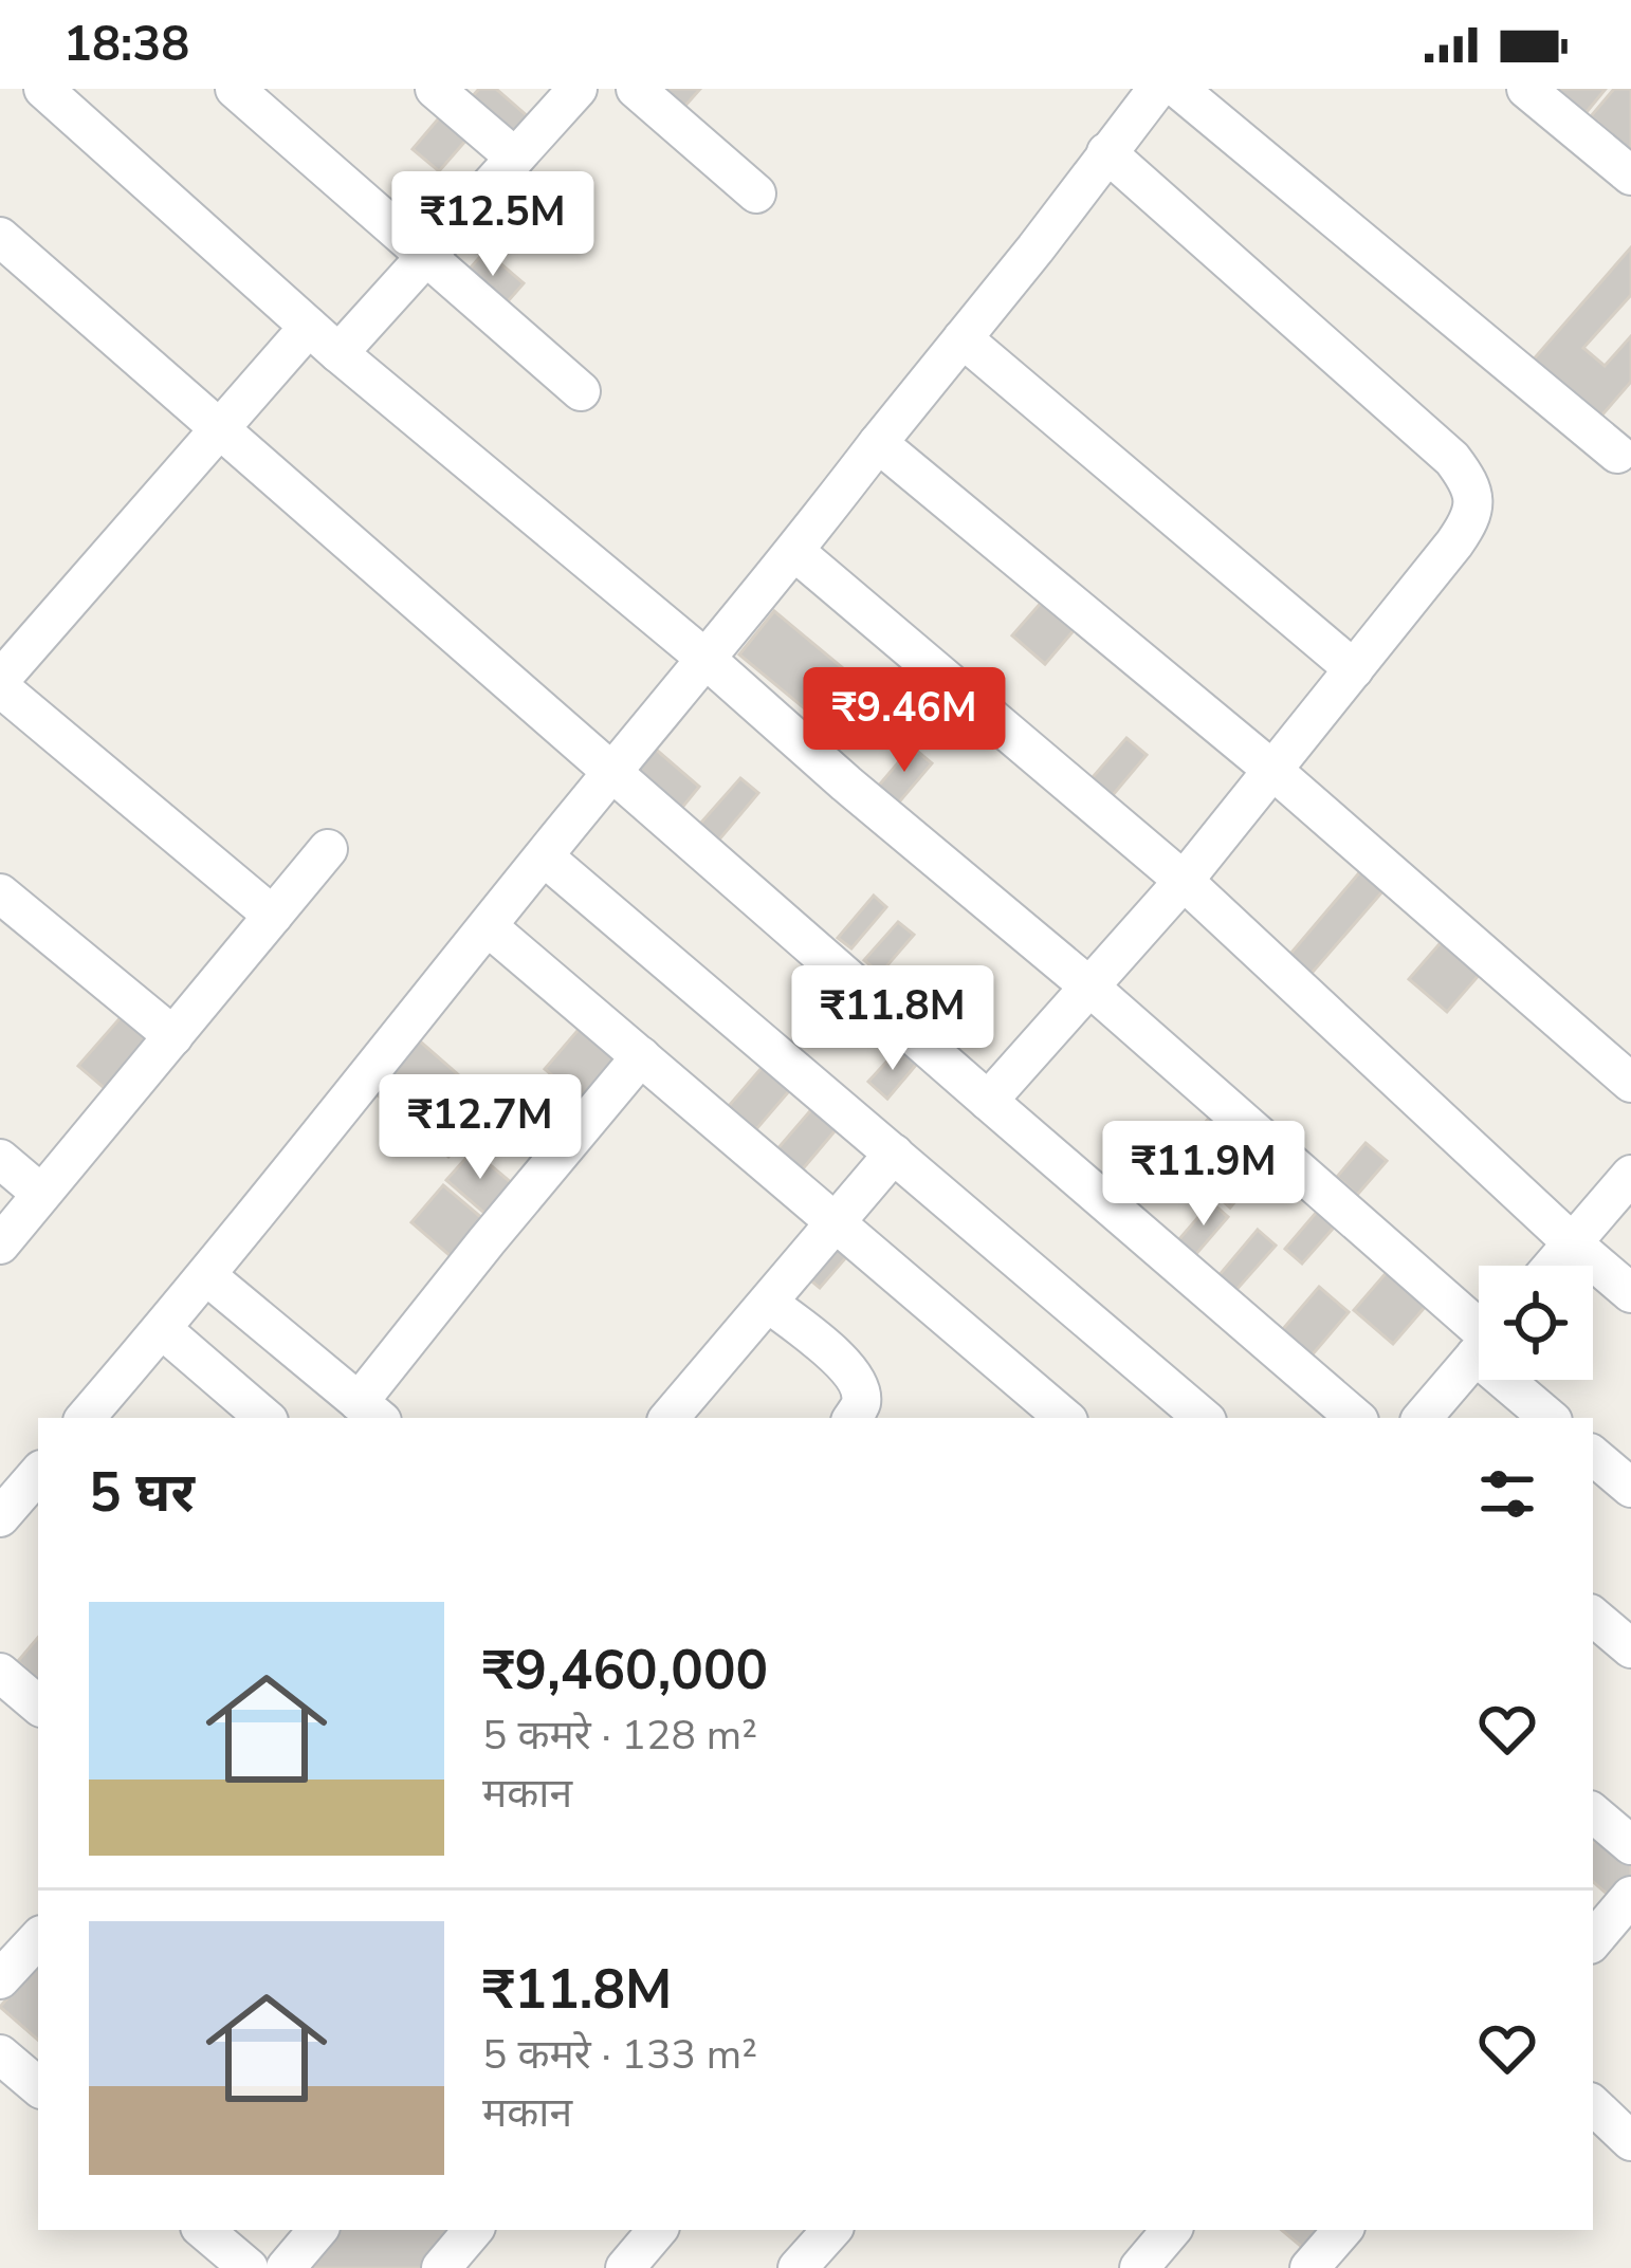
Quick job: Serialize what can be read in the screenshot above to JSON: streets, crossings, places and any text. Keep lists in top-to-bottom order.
{
  "page": {
    "status": "18:38",
    "price": [
      "₹12.5M",
      "₹9.46M",
      "₹11.8M",
      "₹12.7M",
      "₹11.9M"
    ],
    "heading": "5 घर",
    "list": [
      {
        "name": "₹9,460,000",
        "note": "5 कमरे · 128 m² · मकान"
      },
      {
        "name": "₹11.8M",
        "note": "5 कमरे · 133 m² · मकान"
      }
    ]
  }
}
